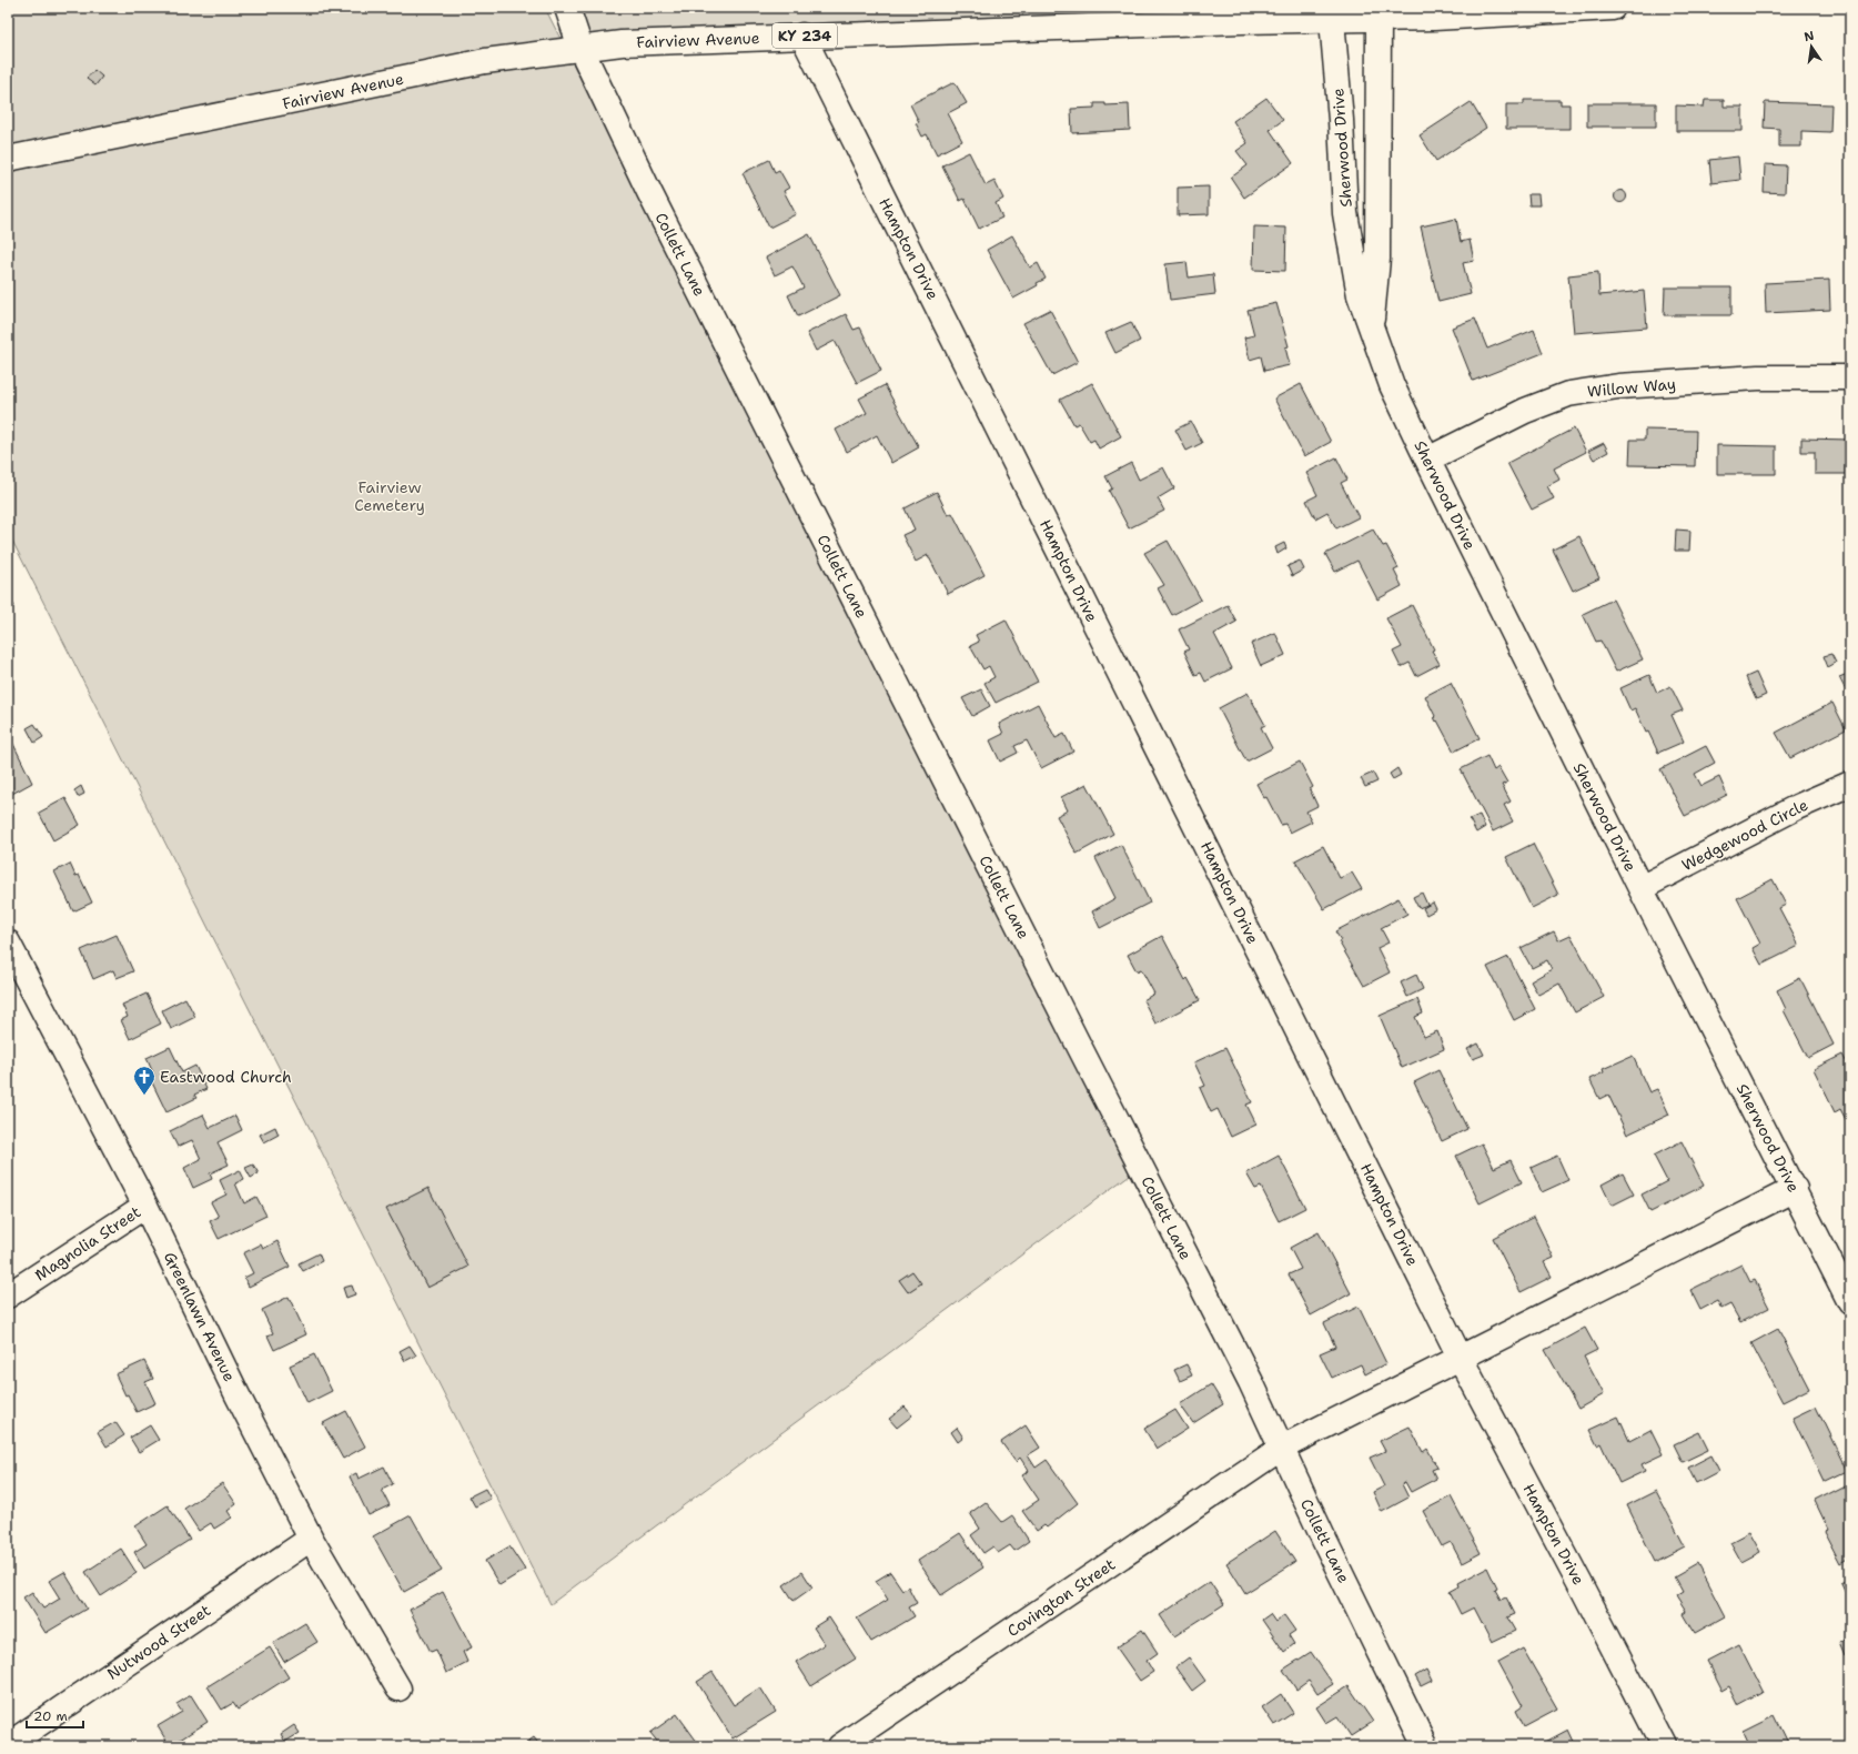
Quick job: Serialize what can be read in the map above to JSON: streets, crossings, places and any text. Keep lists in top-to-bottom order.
{
  "streets": {
    "street": [
      "KY 234",
      "Fairview Avenue",
      "Sherwood Drive",
      "Hampton Drive",
      "Collett Lane",
      "Willow Way",
      "Wedgewood Circle",
      "Magnolia Street",
      "Greenlawn Avenue",
      "Covington Street",
      "Nutwood Street"
    ]
  },
  "crossings": [
    ["Fairview Avenue", "Sherwood Drive"],
    ["Fairview Avenue", "Hampton Drive"],
    ["Fairview Avenue", "Collett Lane"],
    ["Sherwood Drive", "Willow Way"],
    ["Sherwood Drive", "Wedgewood Circle"],
    ["Sherwood Drive", "Covington Street"],
    ["Hampton Drive", "Covington Street"],
    ["Collett Lane", "Covington Street"],
    ["Magnolia Street", "Greenlawn Avenue"],
    ["Greenlawn Avenue", "Nutwood Street"]
  ],
  "parks": ["Fairview Cemetery"],
  "places": {
    "church": ["Eastwood Church"]
  },
  "scale_bar": "20 m",
  "north": "top"
}
